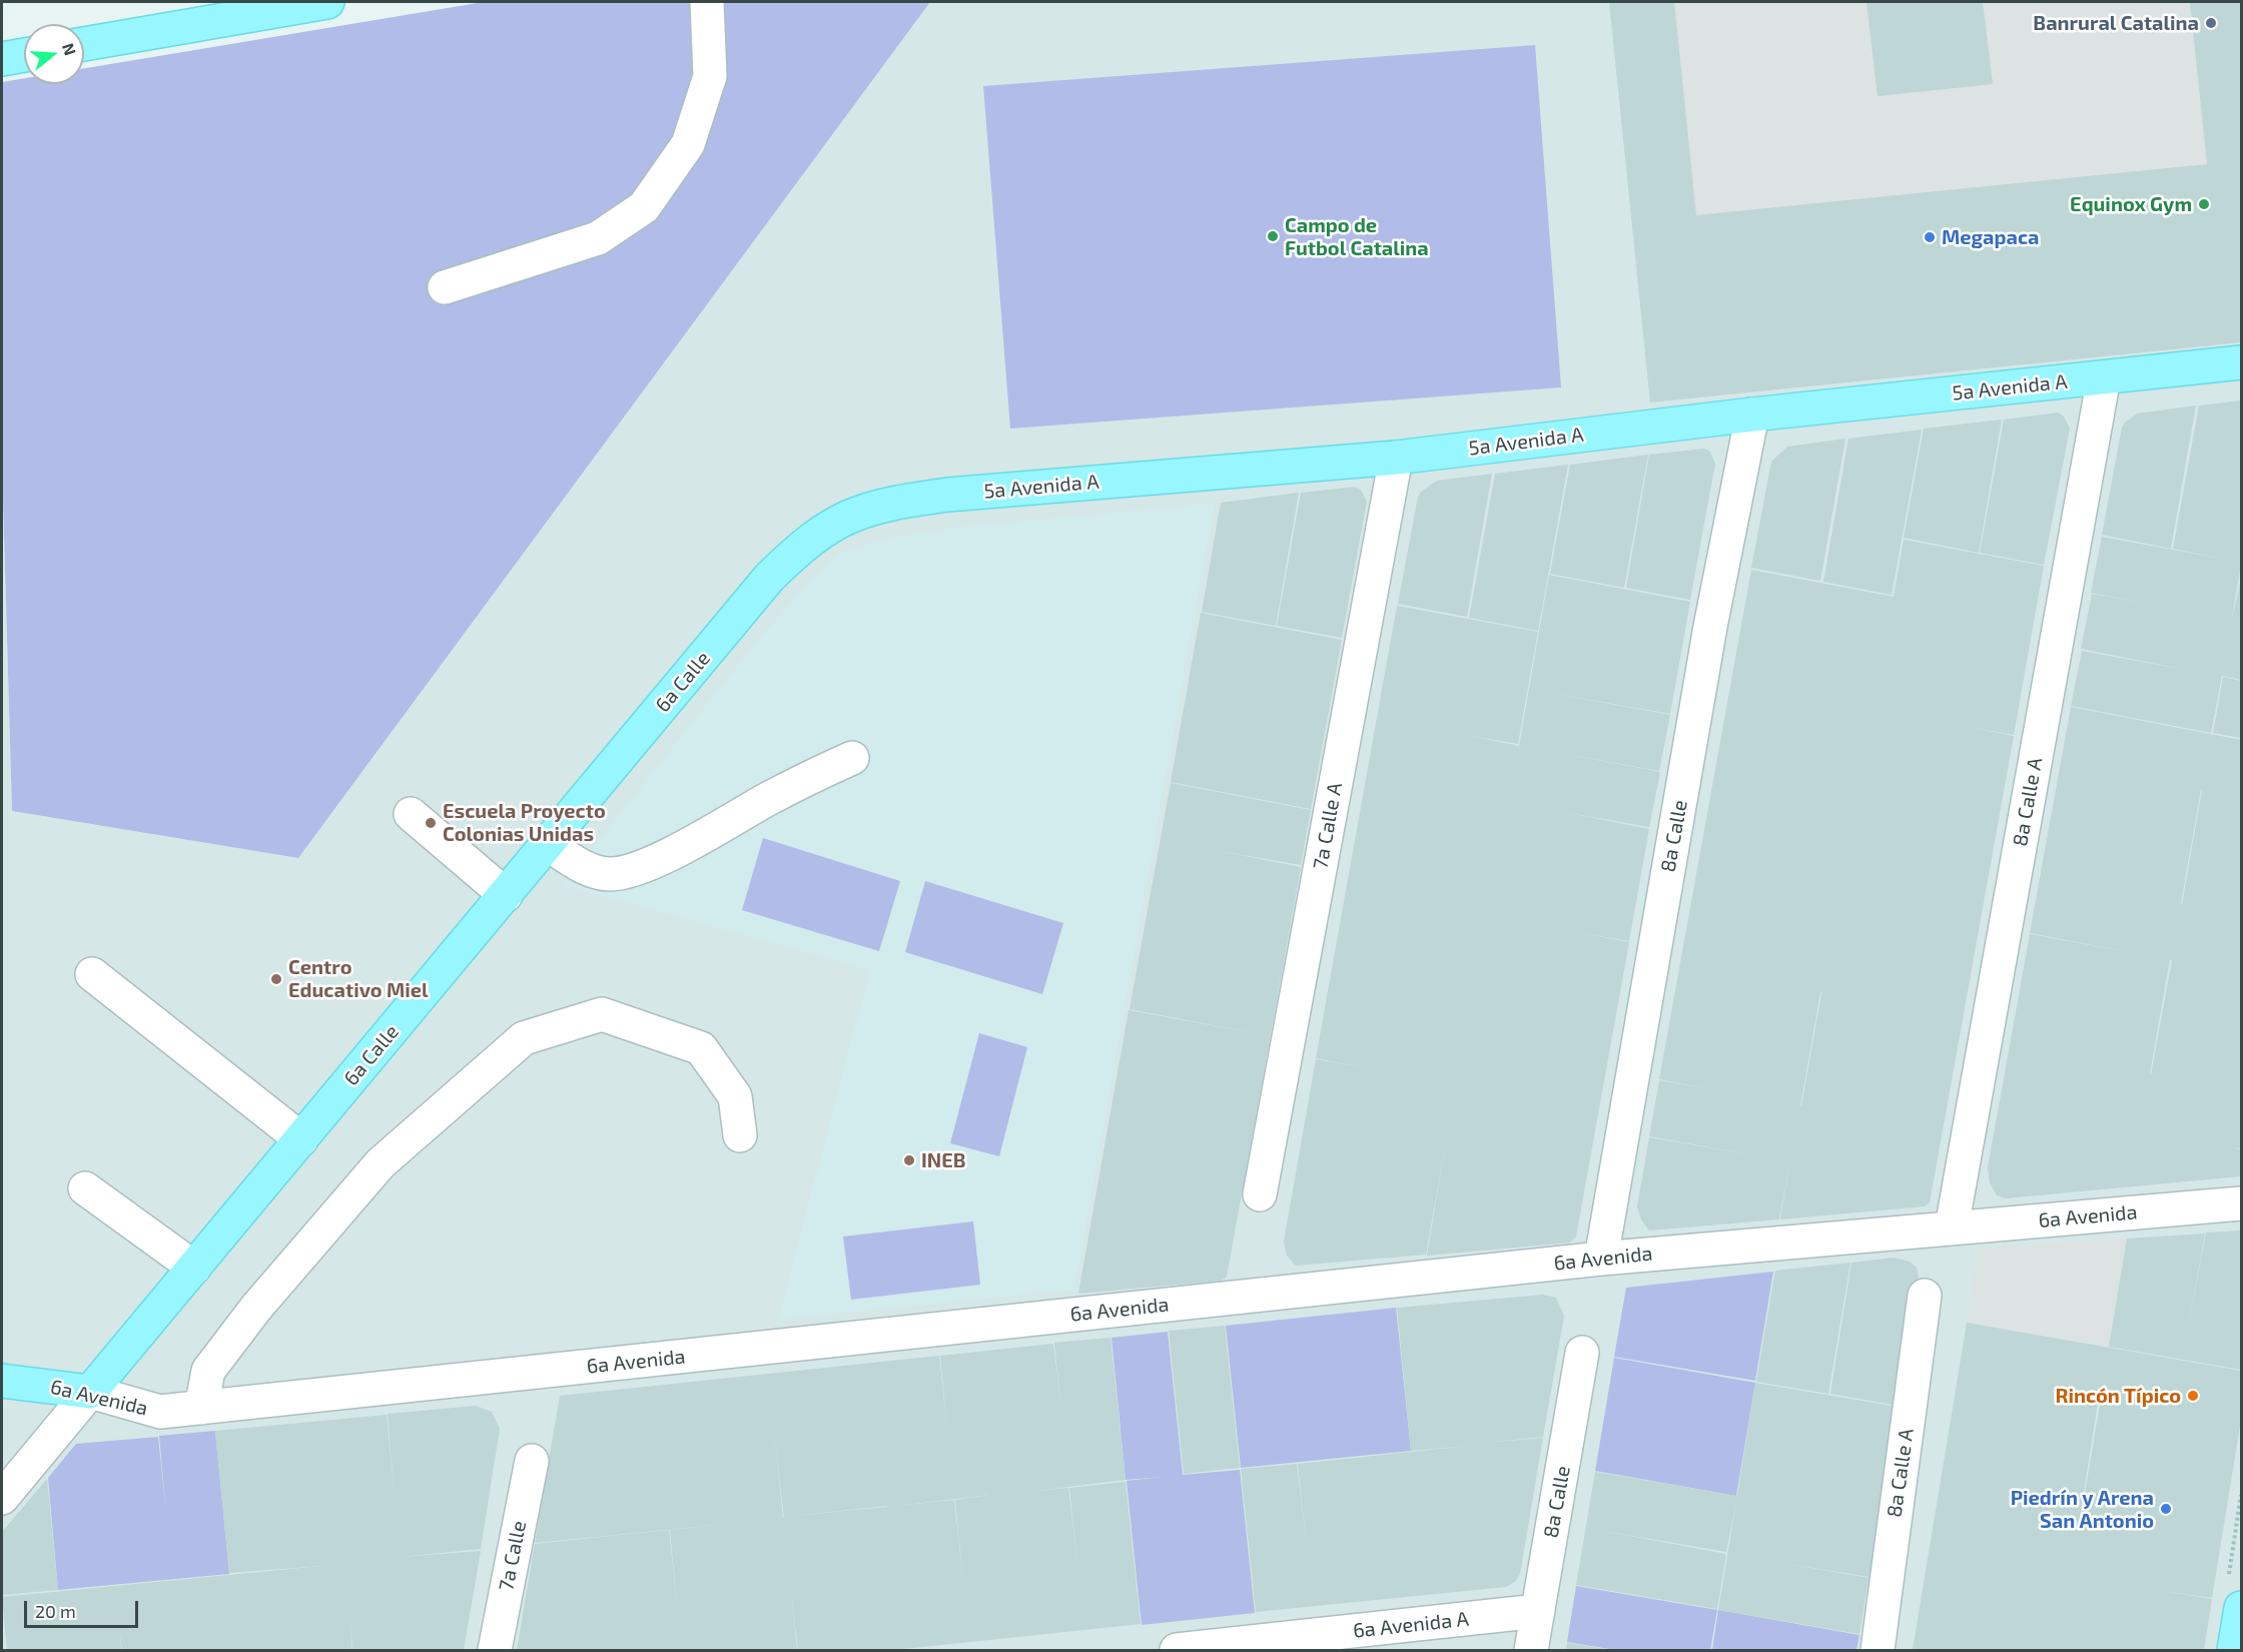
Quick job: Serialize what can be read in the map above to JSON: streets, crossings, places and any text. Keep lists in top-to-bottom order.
{
  "streets": {
    "main road": ["5a Avenida A", "6a Calle", "6a Avenida"],
    "street": [
      "8a Calle A",
      "7a Calle A",
      "8a Calle",
      "7a Calle",
      "6a Avenida A"
    ]
  },
  "crossings": [
    ["5a Avenida A", "6a Calle"],
    ["5a Avenida A", "8a Calle A"],
    ["5a Avenida A", "7a Calle A"],
    ["5a Avenida A", "8a Calle"],
    ["6a Calle", "6a Avenida"],
    ["8a Calle A", "6a Avenida"],
    ["8a Calle", "6a Avenida"],
    ["8a Calle", "6a Avenida A"]
  ],
  "places": [
    "Banrural Catalina",
    "Equinox Gym",
    "Campo de Futbol Catalina",
    "Megapaca",
    "Escuela Proyecto Colonias Unidas",
    "Centro Educativo Miel",
    "INEB",
    "Rincón Típico",
    "Piedrín y Arena San Antonio"
  ],
  "scale_bar": "20 m",
  "north": "right"
}
